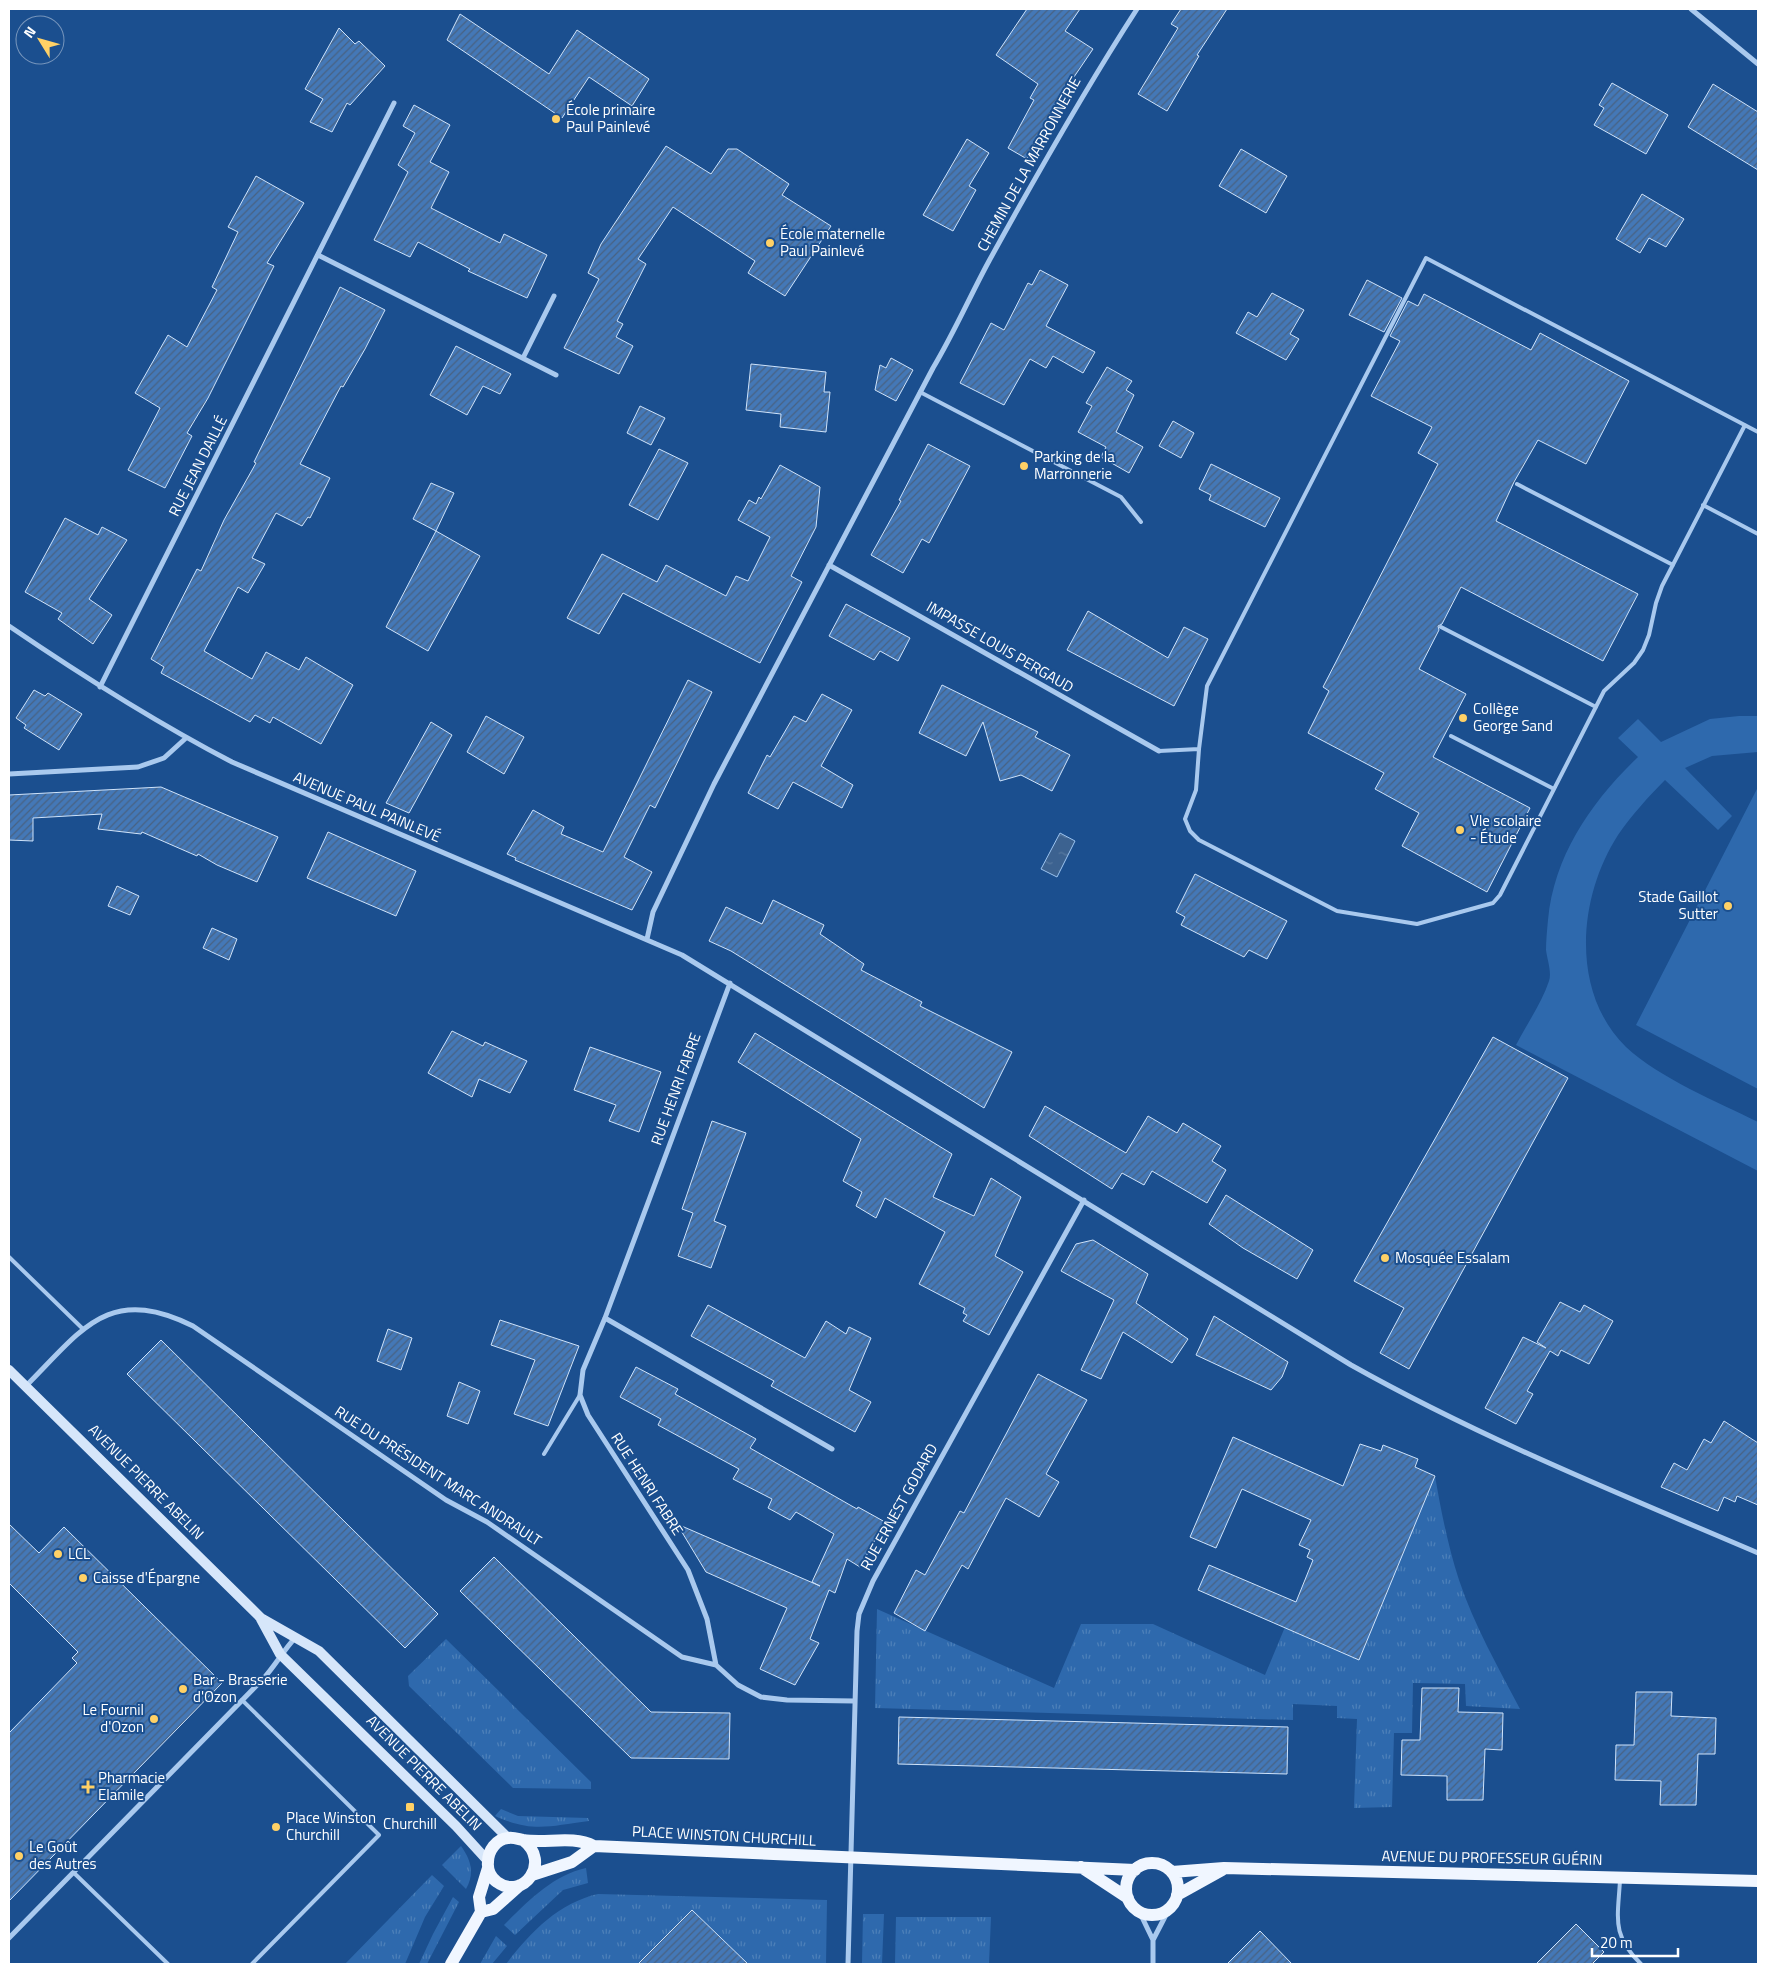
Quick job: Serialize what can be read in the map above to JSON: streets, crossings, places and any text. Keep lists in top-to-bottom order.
{
  "streets": {
    "main road": ["AVENUE PIERRE ABELIN", "PLACE WINSTON CHURCHILL", "AVENUE DU PROFESSEUR GUÉRIN"],
    "street": [
      "CHEMIN DE LA MARRONNERIE",
      "RUE JEAN DAILLÉ",
      "IMPASSE LOUIS PERGAUD",
      "AVENUE PAUL PAINLEVÉ",
      "RUE HENRI FABRE",
      "RUE DU PRÉSIDENT MARC ANDRAULT",
      "RUE ERNEST GODARD"
    ]
  },
  "crossings": [
    ["CHEMIN DE LA MARRONNERIE", "IMPASSE LOUIS PERGAUD"],
    ["CHEMIN DE LA MARRONNERIE", "AVENUE PAUL PAINLEVÉ"],
    ["RUE JEAN DAILLÉ", "AVENUE PAUL PAINLEVÉ"],
    ["AVENUE PAUL PAINLEVÉ", "RUE HENRI FABRE"],
    ["AVENUE PAUL PAINLEVÉ", "RUE ERNEST GODARD"],
    ["RUE HENRI FABRE", "RUE DU PRÉSIDENT MARC ANDRAULT"],
    ["RUE DU PRÉSIDENT MARC ANDRAULT", "AVENUE PIERRE ABELIN"],
    ["RUE DU PRÉSIDENT MARC ANDRAULT", "RUE ERNEST GODARD"],
    ["AVENUE PIERRE ABELIN", "PLACE WINSTON CHURCHILL"],
    ["RUE ERNEST GODARD", "PLACE WINSTON CHURCHILL"],
    ["RUE ERNEST GODARD", "AVENUE DU PROFESSEUR GUÉRIN"],
    ["PLACE WINSTON CHURCHILL", "AVENUE DU PROFESSEUR GUÉRIN"]
  ],
  "places": {
    "other": [
      "École primaire Paul Painlevé",
      "École maternelle Paul Painlevé",
      "Parking de la Marronnerie",
      "Collège George Sand",
      "VIe scolaire - Étude",
      "Stade Gaillot Sutter",
      "Mosquée Essalam",
      "LCL",
      "Caisse d'Épargne",
      "Bar - Brasserie d'Ozon",
      "Le Fournil d'Ozon",
      "Place Winston Churchill",
      "Le Goût des Autres"
    ],
    "health": ["Pharmacie Elamile"],
    "transit": ["Churchill"]
  },
  "scale_bar": "20 m",
  "north": "top left"
}
